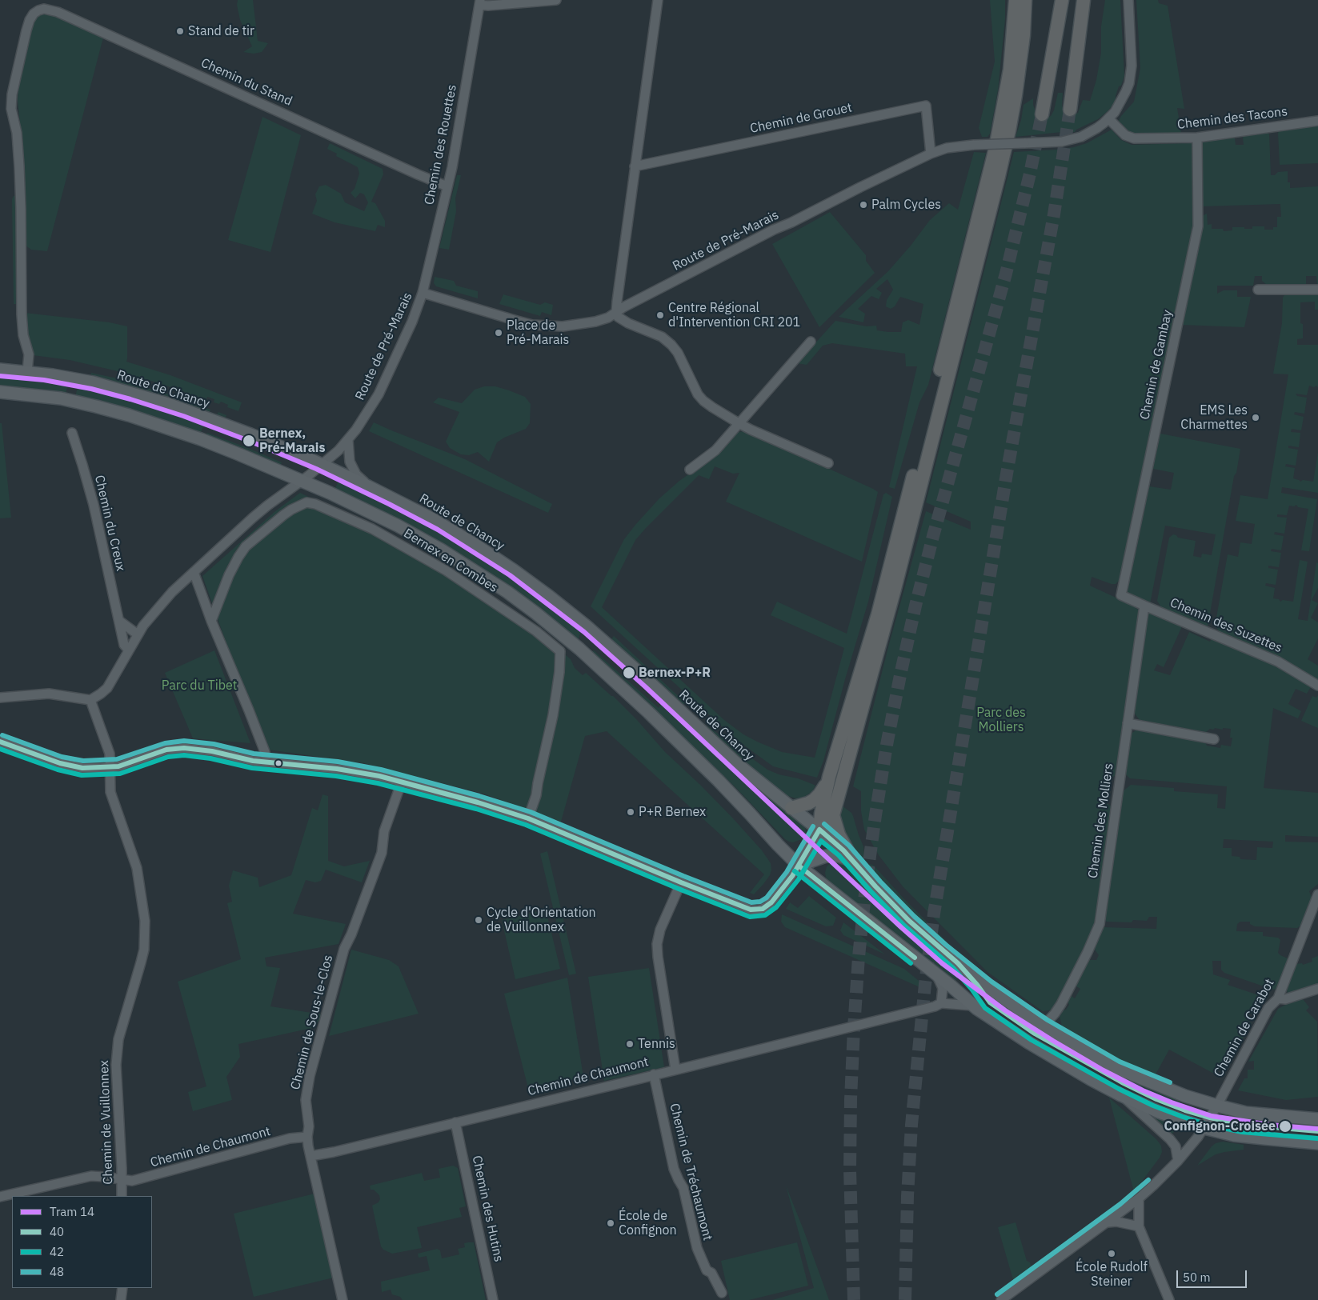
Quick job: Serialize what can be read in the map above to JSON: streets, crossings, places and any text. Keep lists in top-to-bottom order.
{
  "streets": {
    "main road": ["Route de Chancy"],
    "street": [
      "Chemin du Stand",
      "Chemin de Grouet",
      "Chemin des Tacons",
      "Chemin des Rouettes",
      "Route de Pré-Marais",
      "Chemin de Gambay",
      "Chemin du Creux",
      "Bernex en Combes",
      "Chemin des Suzettes",
      "Chemin des Molliers",
      "Chemin de Sous-le-Clos",
      "Chemin de Carabot",
      "Chemin de Chaumont",
      "Chemin de Vuillonnex",
      "Chemin de Tréchaumont",
      "Chemin des Hutins"
    ]
  },
  "crossings": [
    ["Chemin du Stand", "Chemin des Rouettes"],
    ["Chemin du Stand", "Route de Chancy"],
    ["Chemin de Grouet", "Route de Pré-Marais"],
    ["Chemin des Tacons", "Route de Pré-Marais"],
    ["Chemin des Tacons", "Chemin de Gambay"],
    ["Chemin des Rouettes", "Route de Pré-Marais"],
    ["Route de Pré-Marais", "Route de Chancy"],
    ["Chemin de Gambay", "Chemin des Suzettes"],
    ["Route de Chancy", "Chemin des Molliers"],
    ["Route de Chancy", "Chemin de Carabot"],
    ["Chemin des Suzettes", "Chemin des Molliers"],
    ["Chemin de Sous-le-Clos", "Chemin de Chaumont"],
    ["Chemin de Chaumont", "Chemin de Vuillonnex"],
    ["Chemin de Chaumont", "Chemin de Tréchaumont"],
    ["Chemin de Chaumont", "Chemin des Hutins"]
  ],
  "parks": ["Parc du Tibet", "Parc des Molliers"],
  "places": [
    "Stand de tir",
    "Palm Cycles",
    "Centre Régional d'Intervention CRI 201",
    "Place de Pré-Marais",
    "EMS Les Charmettes",
    "Bernex, Pré-Marais",
    "Bernex-P+R",
    "P+R Bernex",
    "Cycle d'Orientation de Vuillonnex",
    "Tennis",
    "Confignon-Croisée",
    "École de Confignon",
    "École Rudolf Steiner"
  ],
  "lines": [
    "tram line 14",
    "transit line 48",
    "transit line 40",
    "transit line 42"
  ],
  "legend": [
    "Tram 14",
    "40",
    "42",
    "48"
  ],
  "scale_bar": "50 m"
}
